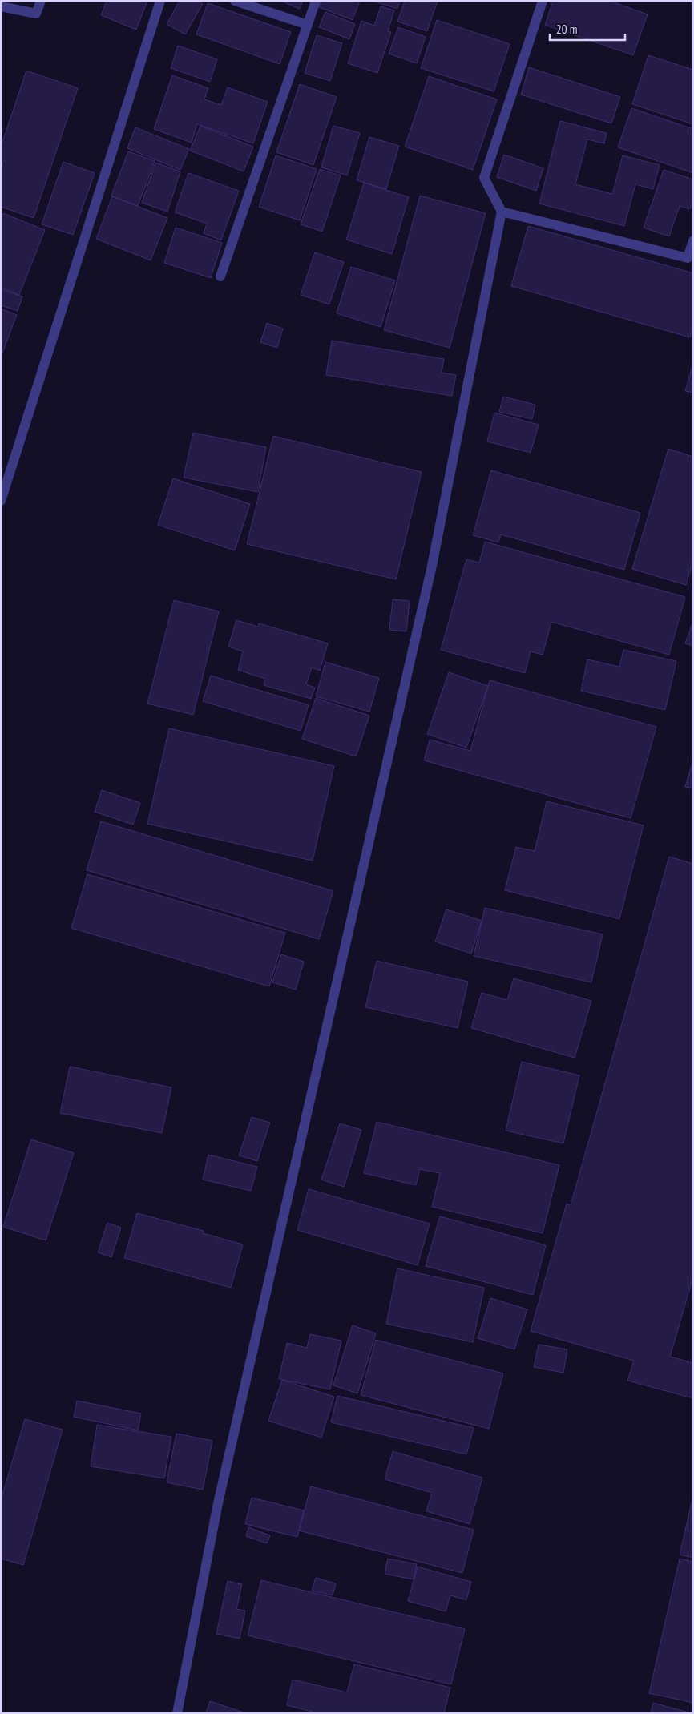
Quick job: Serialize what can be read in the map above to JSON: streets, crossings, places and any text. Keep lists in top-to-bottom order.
{
  "scale_bar": "20 m"
}
